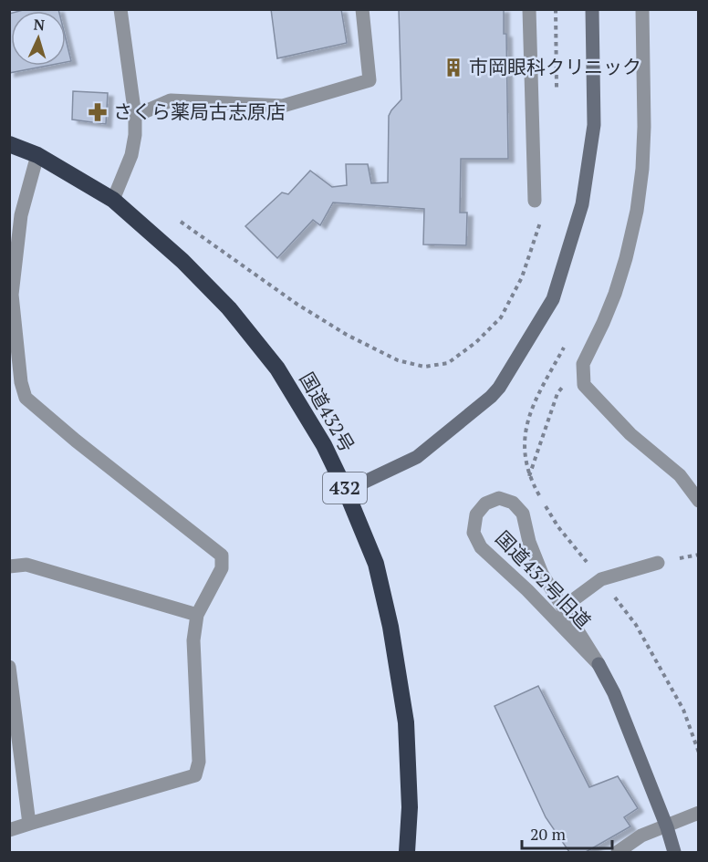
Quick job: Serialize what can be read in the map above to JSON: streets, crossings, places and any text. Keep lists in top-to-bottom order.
{
  "streets": {
    "highway": ["国道432号", "432"],
    "street": ["国道432号旧道"]
  },
  "places": {
    "building": ["市岡眼科クリニック"],
    "pharmacy": ["さくら薬局古志原店"]
  },
  "scale_bar": "20 m",
  "north": "top"
}
